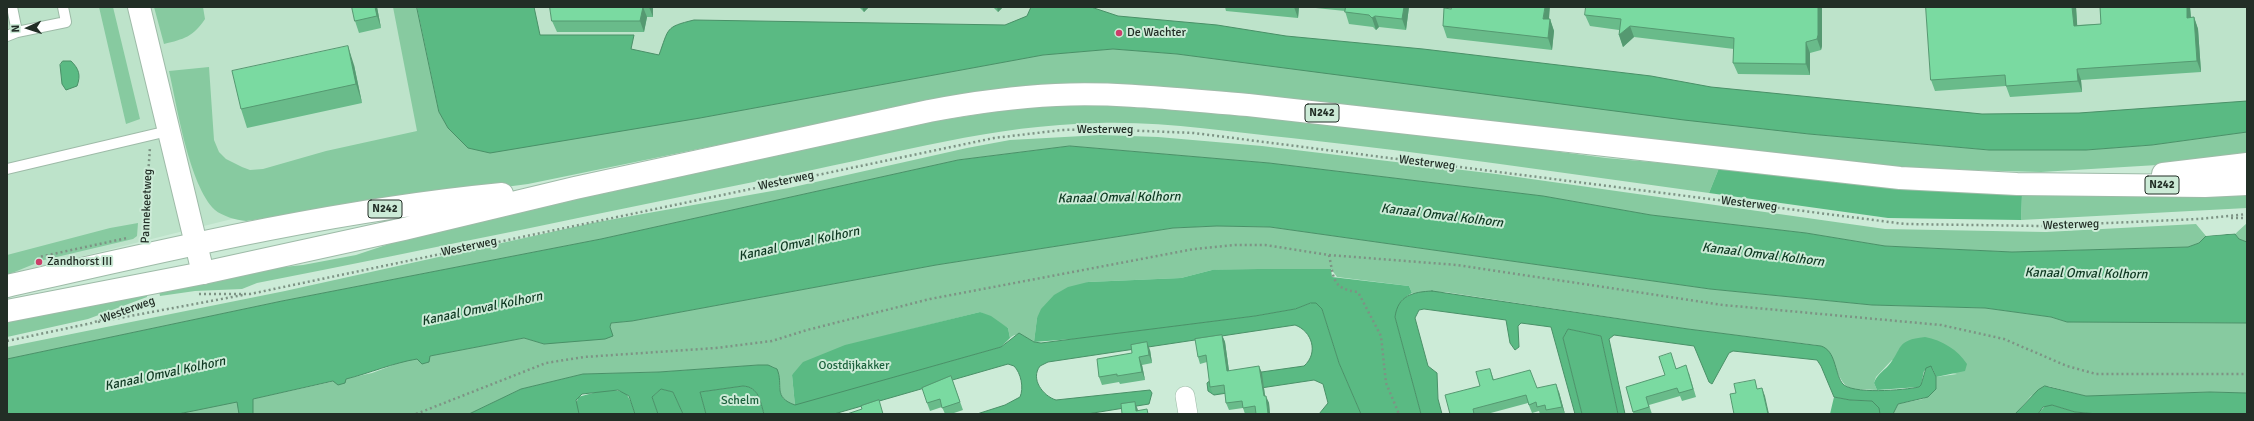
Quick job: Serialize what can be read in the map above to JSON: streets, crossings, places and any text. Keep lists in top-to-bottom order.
{
  "streets": {
    "main road": ["N242", "Westerweg"],
    "path": ["Pannekeetweg"]
  },
  "crossings": [
    ["Westerweg", "Pannekeetweg"]
  ],
  "water": ["Kanaal Omval Kolhorn"],
  "parks": ["Oostdijkakker", "Schelm"],
  "places": ["De Wachter", "Zandhorst III"],
  "north": "left"
}
